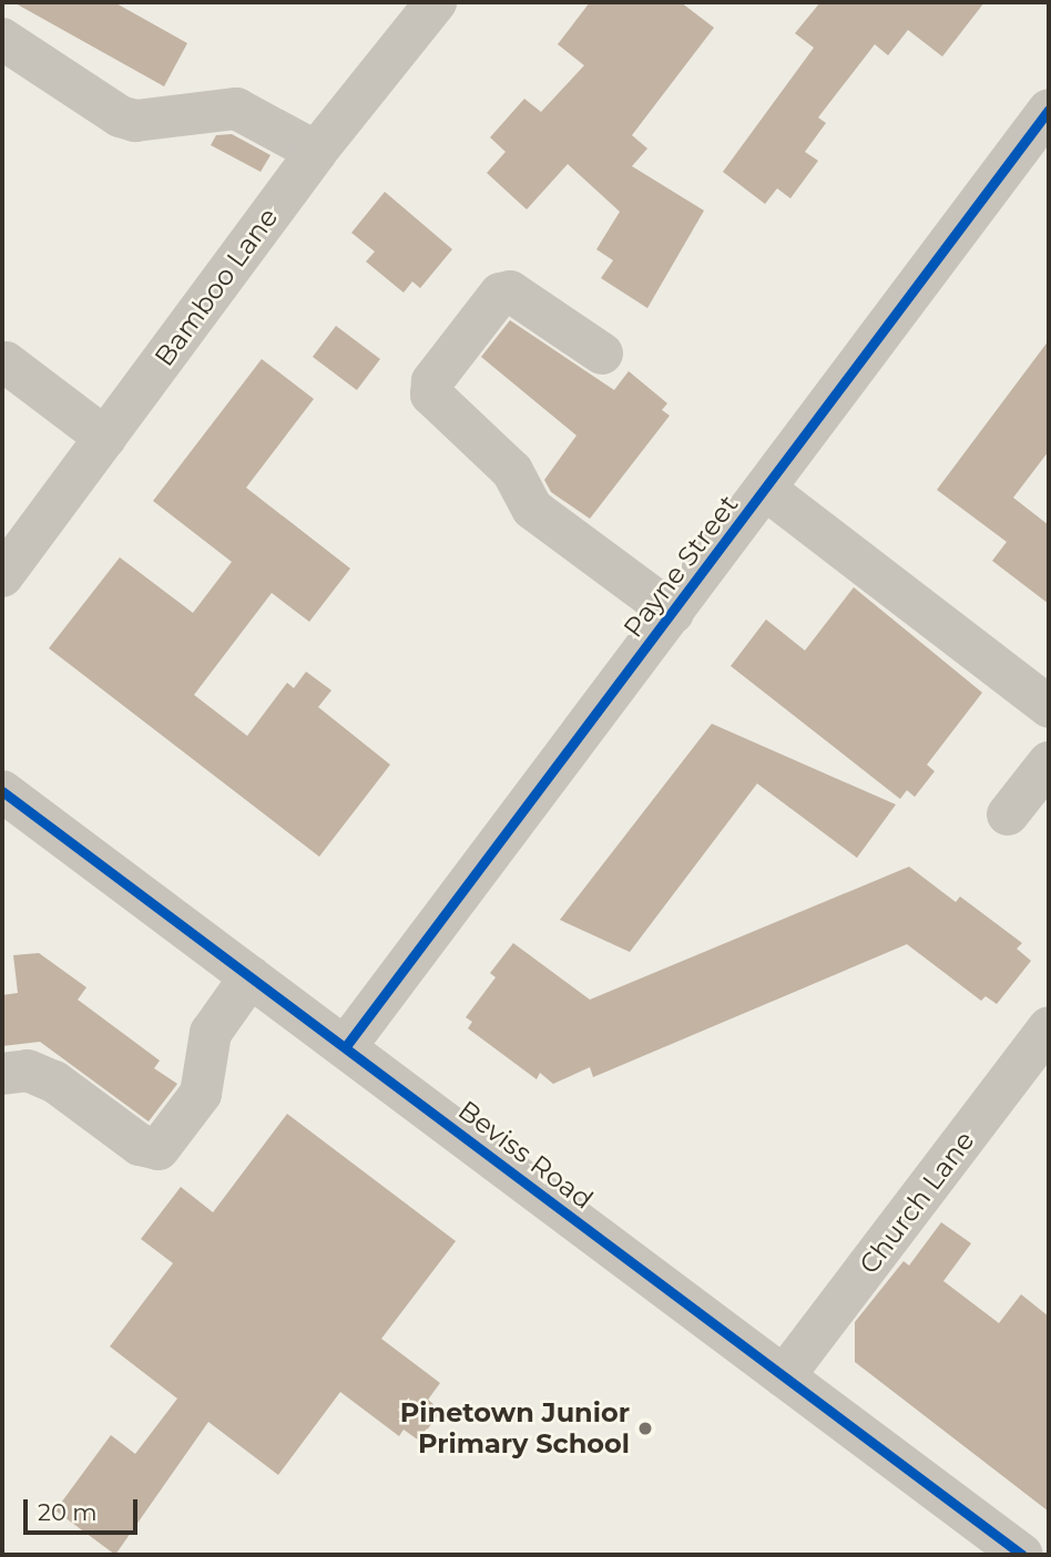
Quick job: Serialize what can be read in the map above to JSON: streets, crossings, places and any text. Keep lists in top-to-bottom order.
{
  "streets": {
    "street": [
      "Bamboo Lane",
      "Payne Street",
      "Beviss Road",
      "Church Lane"
    ]
  },
  "crossings": [
    ["Payne Street", "Beviss Road"],
    ["Beviss Road", "Church Lane"]
  ],
  "places": ["Pinetown Junior Primary School"],
  "scale_bar": "20 m"
}
